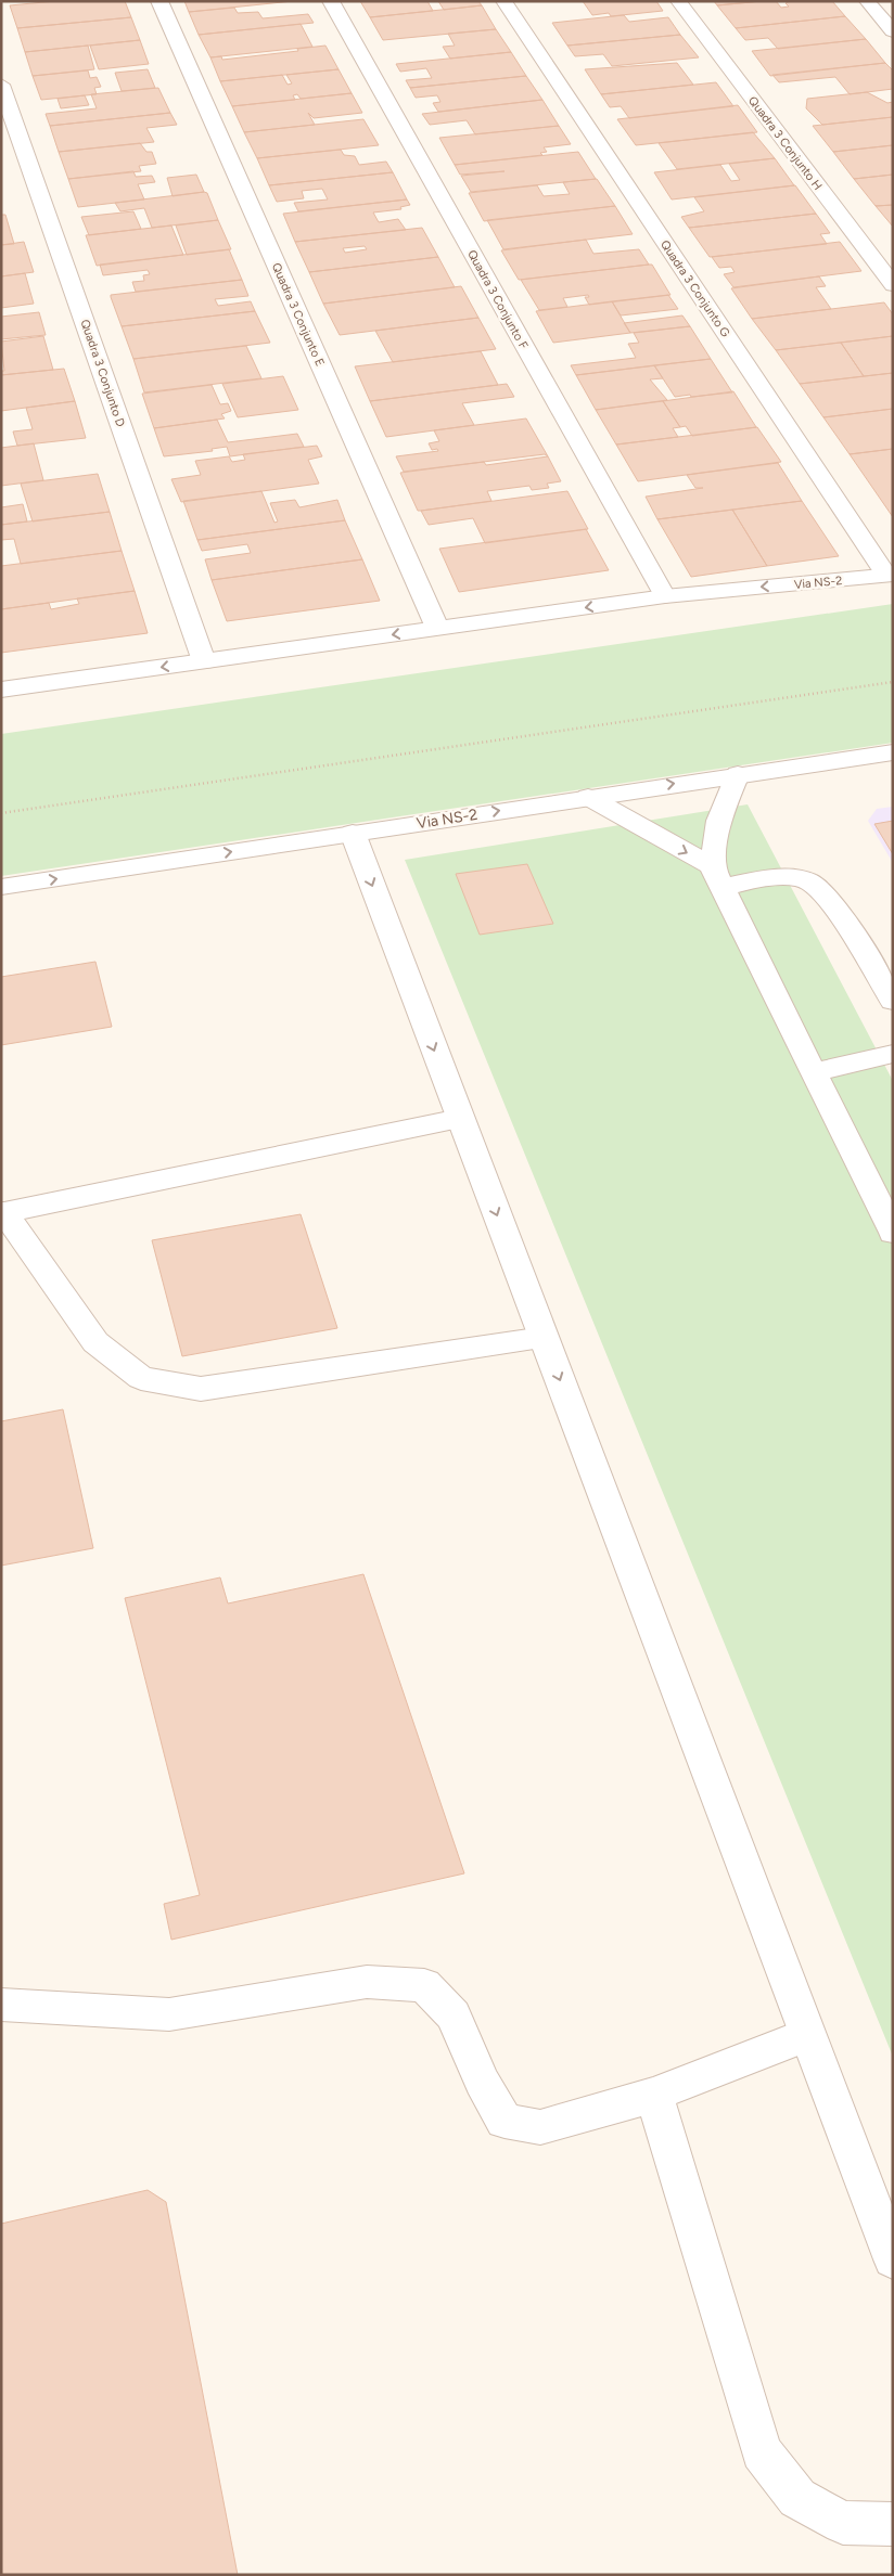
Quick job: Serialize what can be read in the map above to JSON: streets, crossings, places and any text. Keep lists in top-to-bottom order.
{
  "streets": {
    "street": [
      "Quadra 3 Conjunto H",
      "Quadra 3 Conjunto G",
      "Quadra 3 Conjunto F",
      "Quadra 3 Conjunto E",
      "Quadra 3 Conjunto D",
      "Via NS-2"
    ]
  },
  "crossings": [
    ["Quadra 3 Conjunto G", "Via NS-2"],
    ["Quadra 3 Conjunto F", "Via NS-2"],
    ["Quadra 3 Conjunto E", "Via NS-2"],
    ["Quadra 3 Conjunto D", "Via NS-2"]
  ]
}
